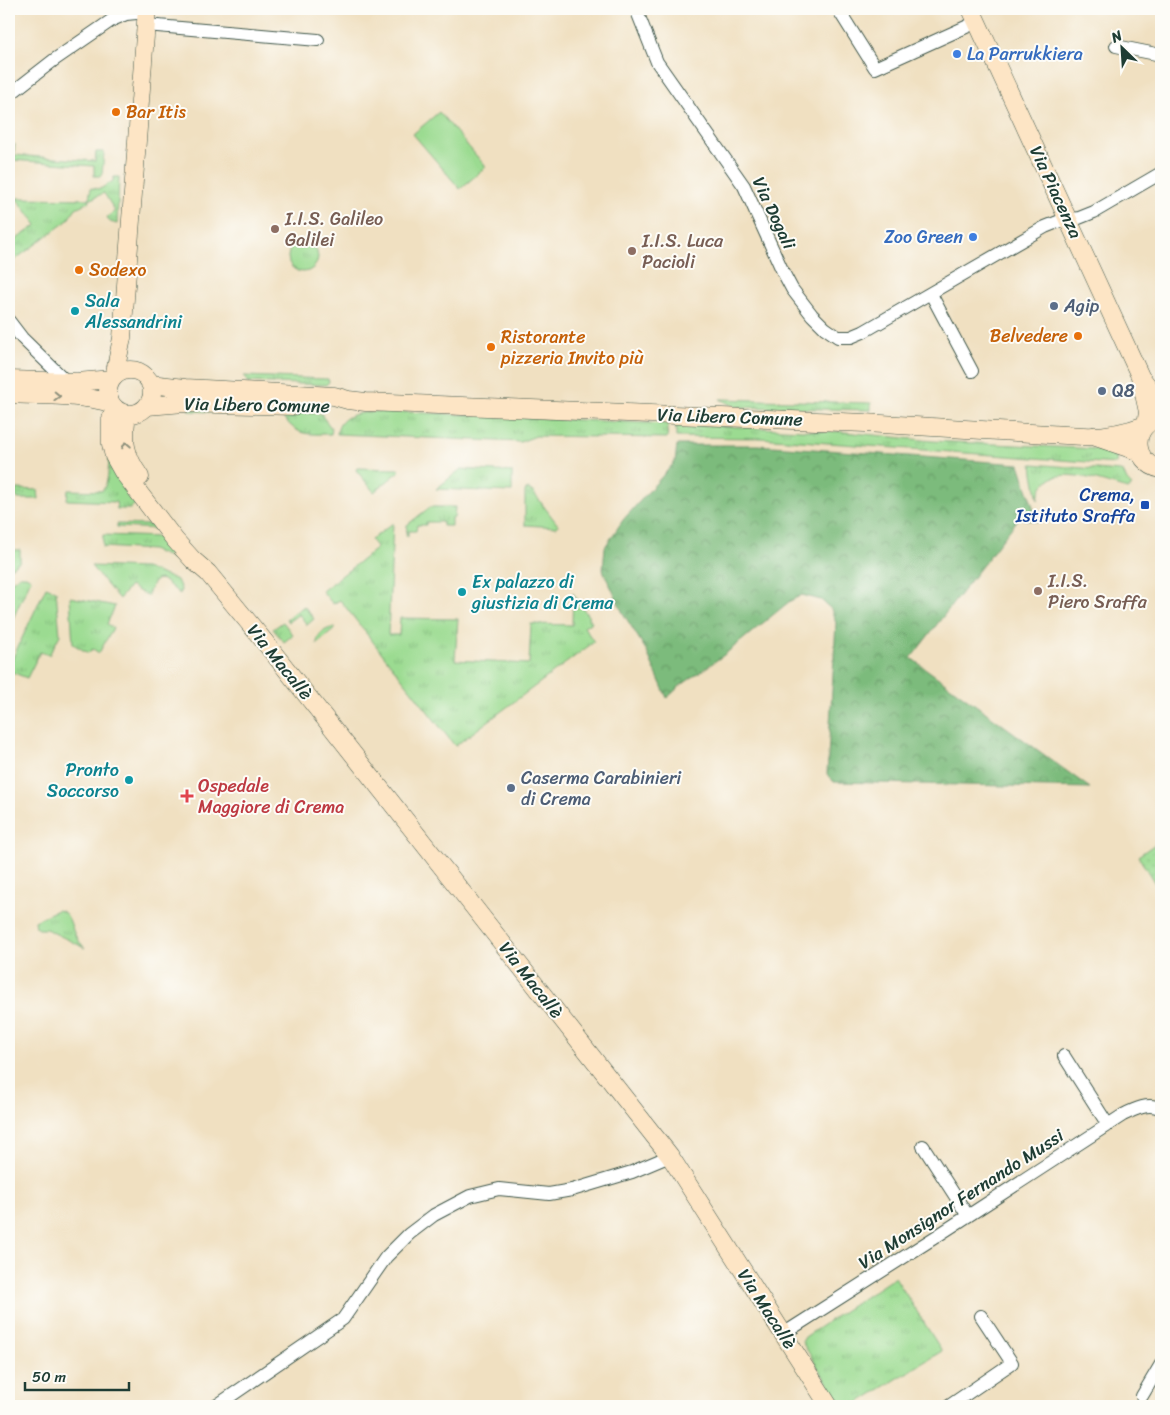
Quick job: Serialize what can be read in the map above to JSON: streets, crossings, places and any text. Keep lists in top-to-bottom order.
{
  "streets": {
    "street": [
      "Via Piacenza",
      "Via Dogali",
      "Via Libero Comune",
      "Via Macallè",
      "Via Monsignor Fernando Mussi"
    ]
  },
  "crossings": [
    ["Via Piacenza", "Via Dogali"],
    ["Via Piacenza", "Via Libero Comune"],
    ["Via Libero Comune", "Via Macallè"],
    ["Via Macallè", "Via Monsignor Fernando Mussi"]
  ],
  "places": {
    "other": [
      "La Parrukkiera",
      "Bar Itis",
      "I.I.S. Galileo Galilei",
      "Zoo Green",
      "I.I.S. Luca Pacioli",
      "Sodexo",
      "Agip",
      "Sala Alessandrini",
      "Belvedere",
      "Ristorante pizzeria Invito più",
      "Q8",
      "I.I.S. Piero Sraffa",
      "Ex palazzo di giustizia di Crema",
      "Pronto Soccorso",
      "Caserma Carabinieri di Crema"
    ],
    "transit": ["Crema, Istituto Sraffa"],
    "health": ["Ospedale Maggiore di Crema"]
  },
  "scale_bar": "50 m",
  "north": "top left"
}
